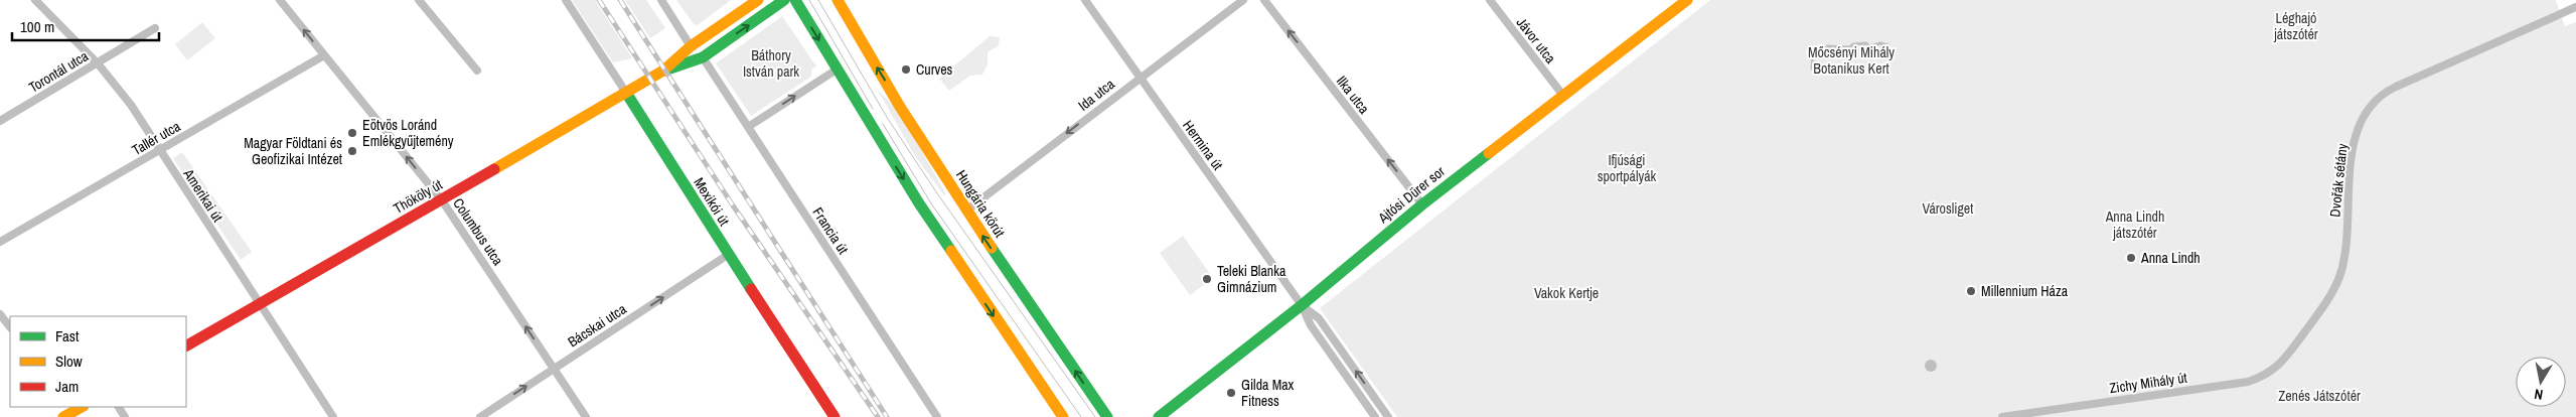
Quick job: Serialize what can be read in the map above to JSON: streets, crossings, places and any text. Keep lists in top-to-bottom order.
{
  "streets": {
    "main road": [
      "Ajtósi Dürer sor",
      "Thököly út",
      "Mexikói út",
      "Hungária körút"
    ],
    "street": [
      "Jávor utca",
      "Torontál utca",
      "Ida utca",
      "Ilka utca",
      "Tallér utca",
      "Hermina út",
      "Dvořák sétány",
      "Amerikai út",
      "Francia út",
      "Columbus utca",
      "Bácskai utca",
      "Zichy Mihály út"
    ]
  },
  "crossings": [
    ["Jávor utca", "Ajtósi Dürer sor"],
    ["Torontál utca", "Amerikai út"],
    ["Ida utca", "Hermina út"],
    ["Ida utca", "Hungária körút"],
    ["Ilka utca", "Ajtósi Dürer sor"],
    ["Tallér utca", "Amerikai út"],
    ["Tallér utca", "Columbus utca"],
    ["Hermina út", "Ajtósi Dürer sor"],
    ["Dvořák sétány", "Zichy Mihály út"],
    ["Amerikai út", "Thököly út"],
    ["Thököly út", "Mexikói út"],
    ["Thököly út", "Francia út"],
    ["Thököly út", "Columbus utca"],
    ["Mexikói út", "Bácskai utca"],
    ["Columbus utca", "Bácskai utca"]
  ],
  "one_way": [
    "Ida utca",
    "Ilka utca",
    "Columbus utca",
    "Bácskai utca"
  ],
  "parks": [
    "Léghajó játszótér",
    "Mőcsényi Mihály Botanikus Kert",
    "Báthory István park",
    "Ifjúsági sportpályák",
    "Városliget",
    "Anna Lindh játszótér",
    "Vakok Kertje",
    "Zenés Játszótér"
  ],
  "places": [
    "Curves",
    "Eötvös Loránd Emlékgyűjtemény",
    "Magyar Földtani és Geofizikai Intézet",
    "Anna Lindh",
    "Teleki Blanka Gimnázium",
    "Millennium Háza",
    "Gilda Max Fitness"
  ],
  "legend": ["Fast", "Slow", "Jam"],
  "scale_bar": "100 m",
  "north": "bottom"
}
